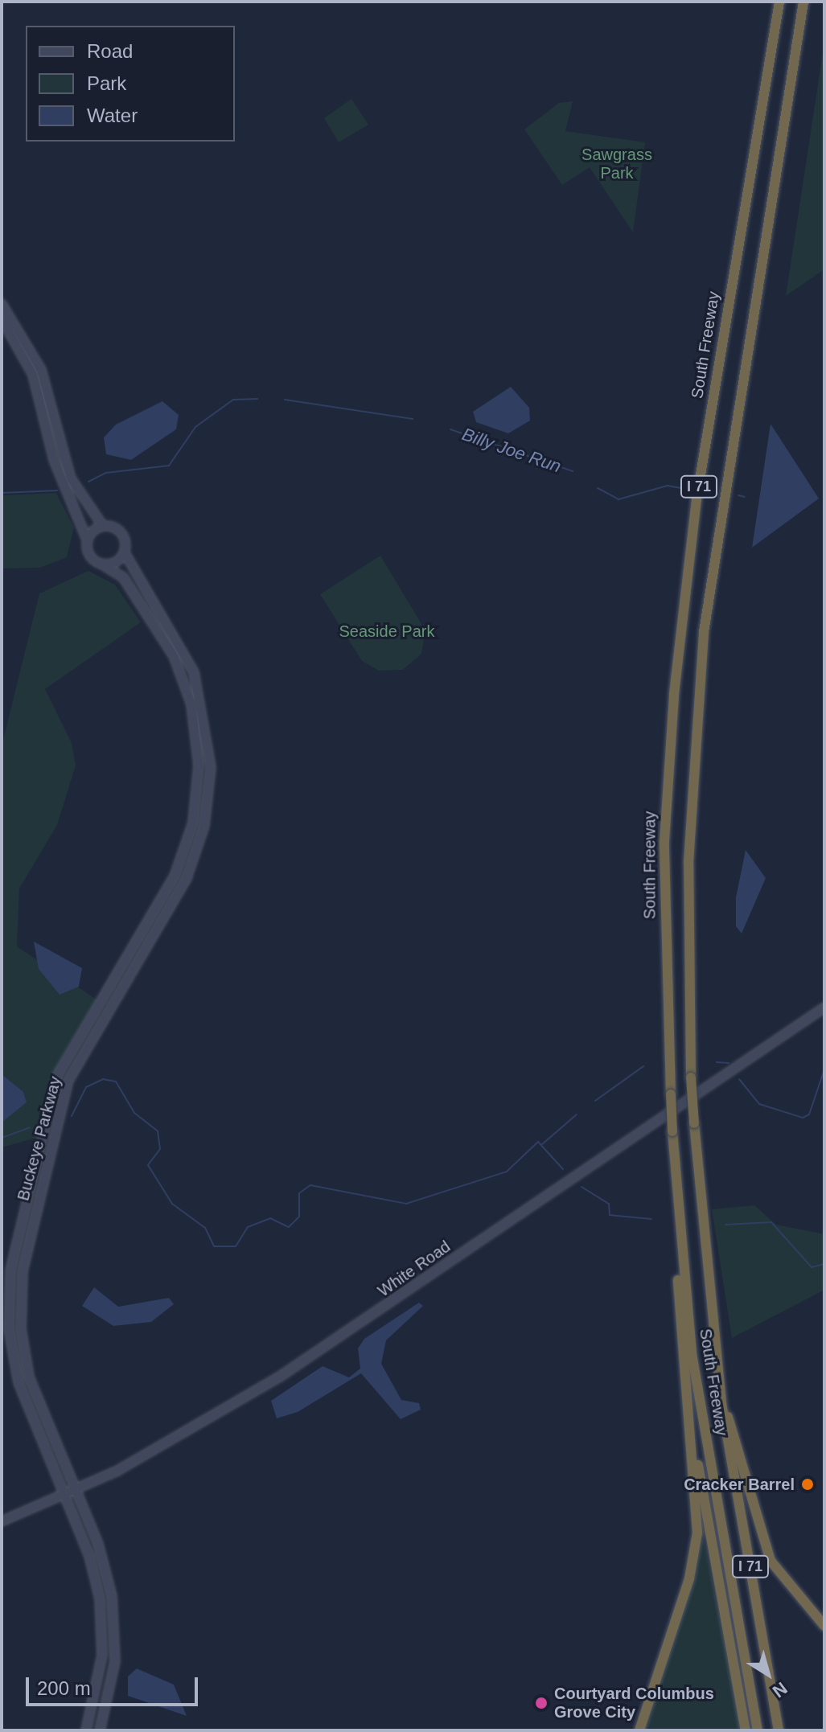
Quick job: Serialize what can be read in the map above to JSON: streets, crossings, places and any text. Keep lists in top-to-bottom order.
{
  "streets": {
    "highway": ["South Freeway", "I 71"],
    "street": ["Buckeye Parkway", "White Road"]
  },
  "crossings": [
    ["South Freeway", "I 71"],
    ["Buckeye Parkway", "White Road"]
  ],
  "water": ["Billy Joe Run"],
  "parks": ["Sawgrass Park", "Seaside Park"],
  "places": ["Cracker Barrel", "Courtyard Columbus Grove City"],
  "legend": ["Road", "Park", "Water"],
  "scale_bar": "200 m",
  "north": "bottom right"
}
